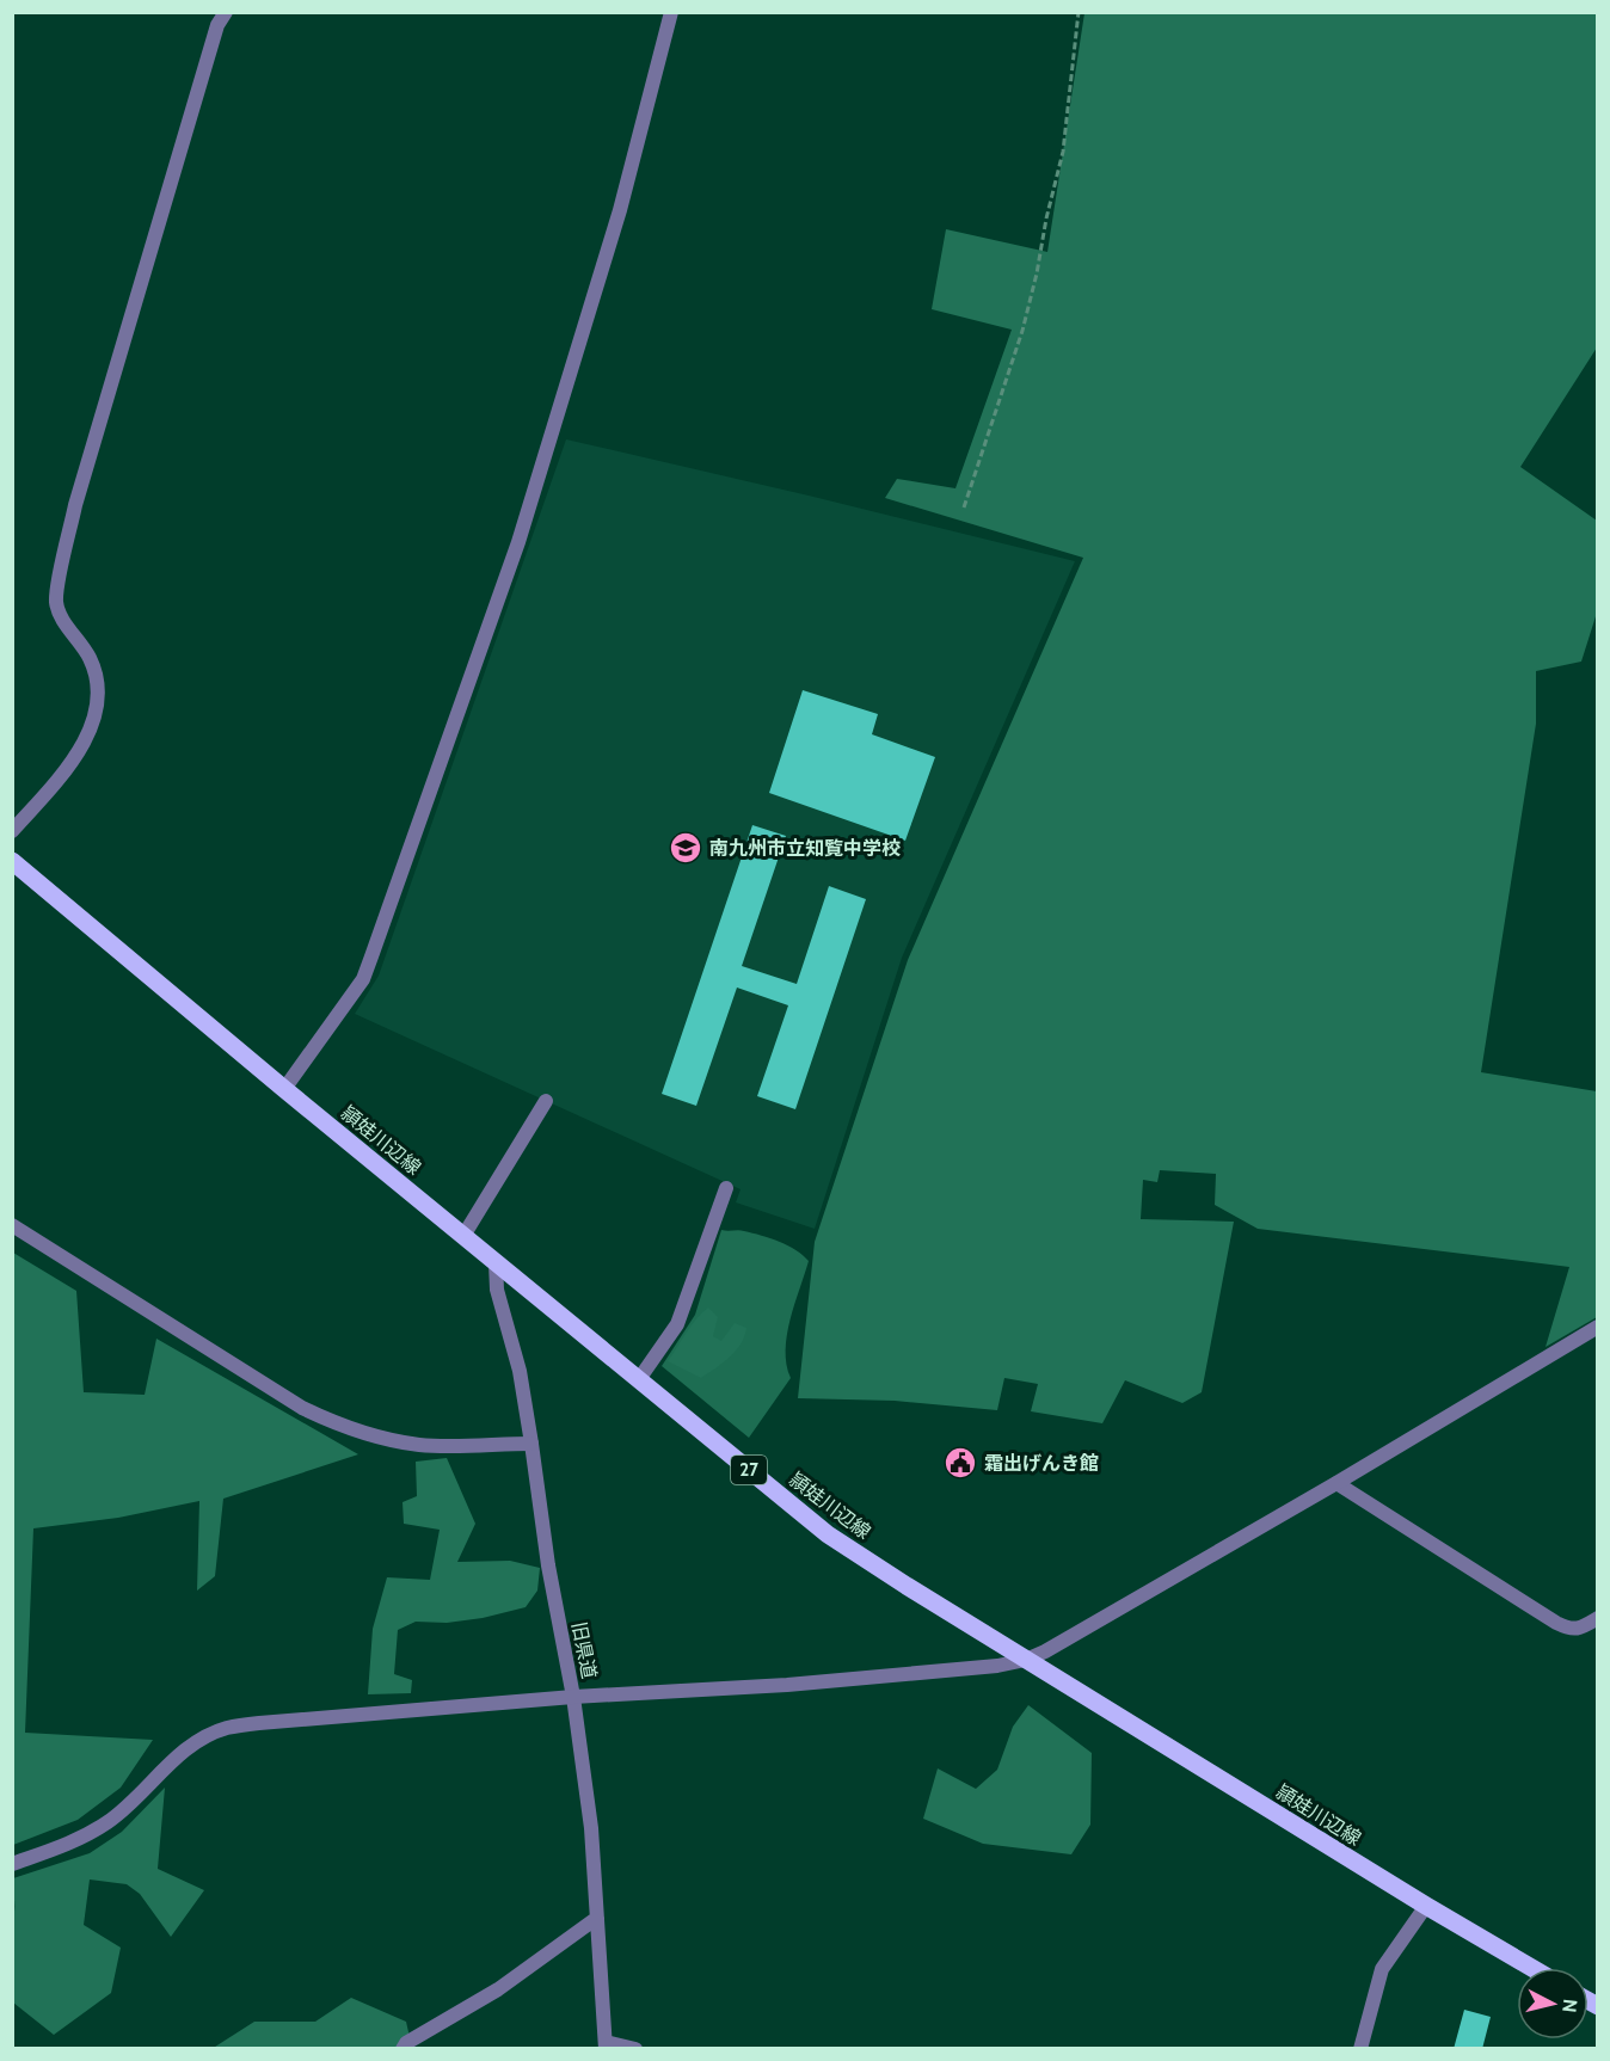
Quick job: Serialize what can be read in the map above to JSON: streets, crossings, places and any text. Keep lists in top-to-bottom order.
{
  "streets": {
    "main road": ["頴娃川辺線", "27"],
    "street": ["旧県道"]
  },
  "crossings": [
    ["頴娃川辺線", "旧県道"]
  ],
  "places": {
    "school or university": ["南九州市立知覧中学校"],
    "public building": ["霜出げんき館"]
  },
  "north": "right"
}
